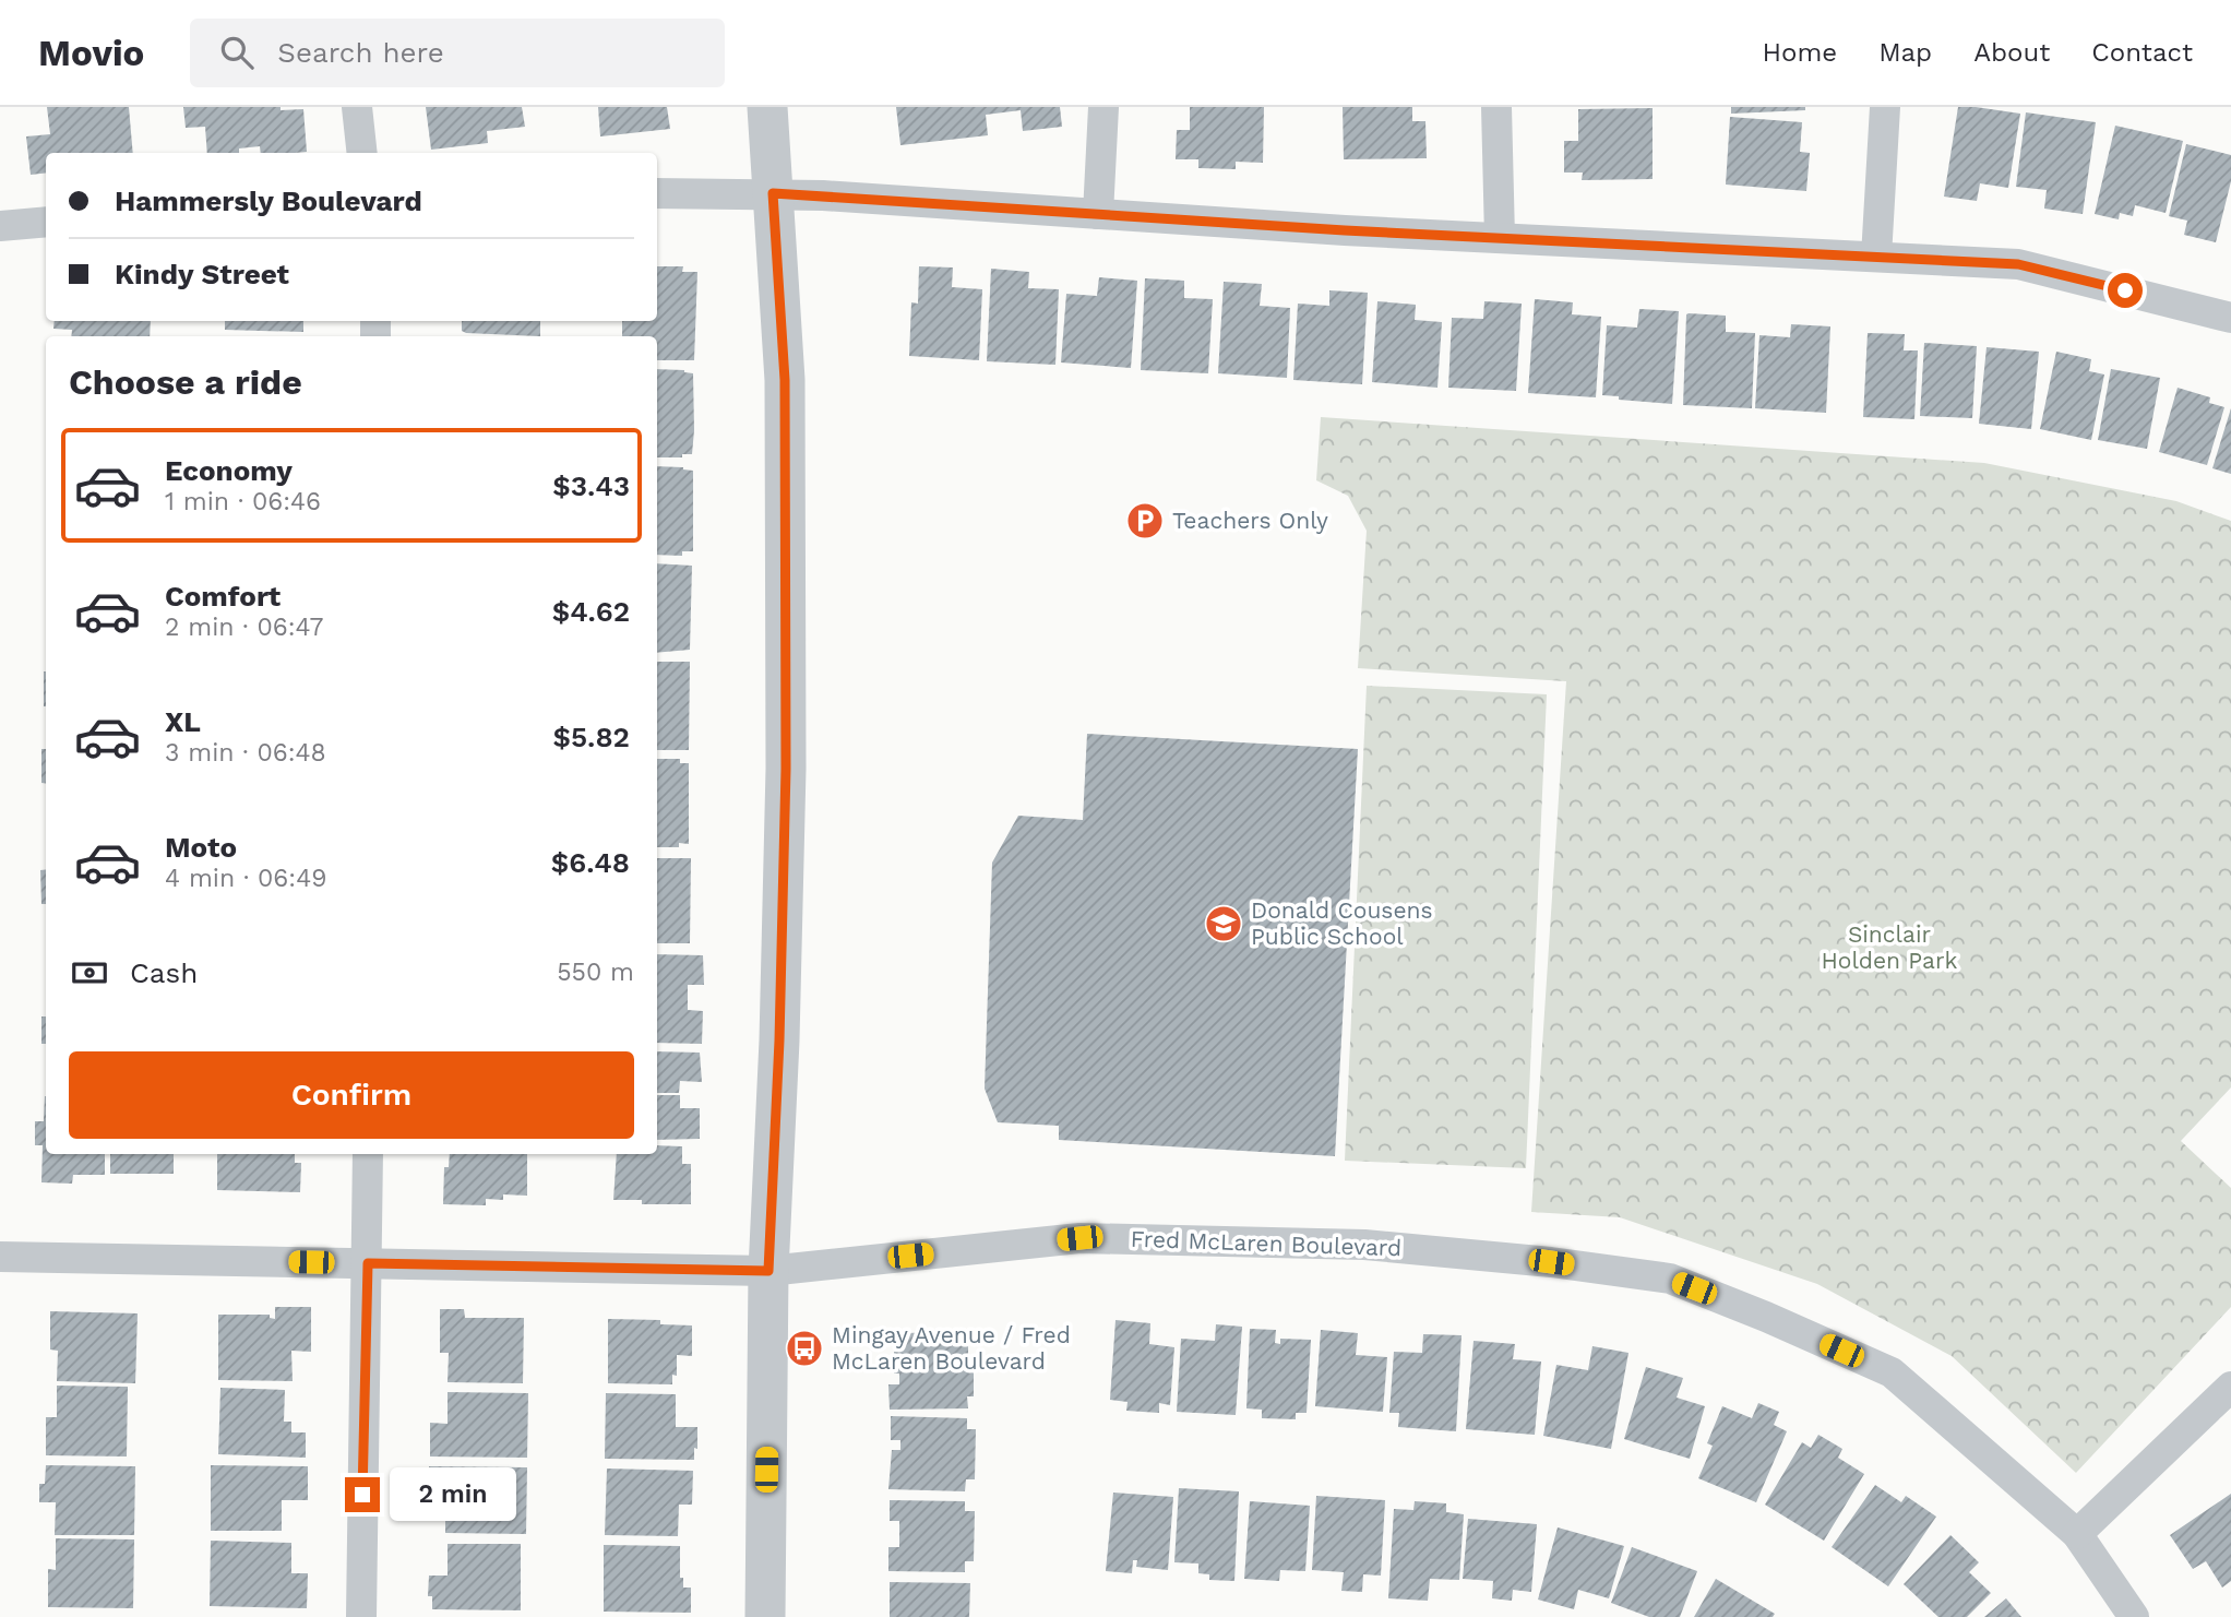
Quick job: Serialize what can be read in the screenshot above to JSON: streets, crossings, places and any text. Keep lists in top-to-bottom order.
{
  "streets": {
    "street": ["Fred McLaren Boulevard"]
  },
  "parks": ["Sinclair Holden Park"],
  "places": {
    "parking": ["Teachers Only"],
    "school or university": ["Donald Cousens Public School"],
    "bus stop": ["Mingay Avenue / Fred McLaren Boulevard"]
  },
  "page": {
    "header": "Movio",
    "search": "Search here",
    "nav": [
      "Home",
      "Map",
      "About",
      "Contact"
    ],
    "banner": ["Hammersly Boulevard", "Kindy Street"],
    "heading": "Choose a ride",
    "list": [
      {
        "name": "Economy",
        "note": "1 min · 06:46",
        "value": "$3.43"
      },
      {
        "name": "Comfort",
        "note": "2 min · 06:47",
        "value": "$4.62"
      },
      {
        "name": "XL",
        "note": "3 min · 06:48",
        "value": "$5.82"
      },
      {
        "name": "Moto",
        "note": "4 min · 06:49",
        "value": "$6.48"
      }
    ],
    "pay": ["Cash", "550 m"],
    "buttons": "Confirm",
    "bubble": "2 min"
  }
}
